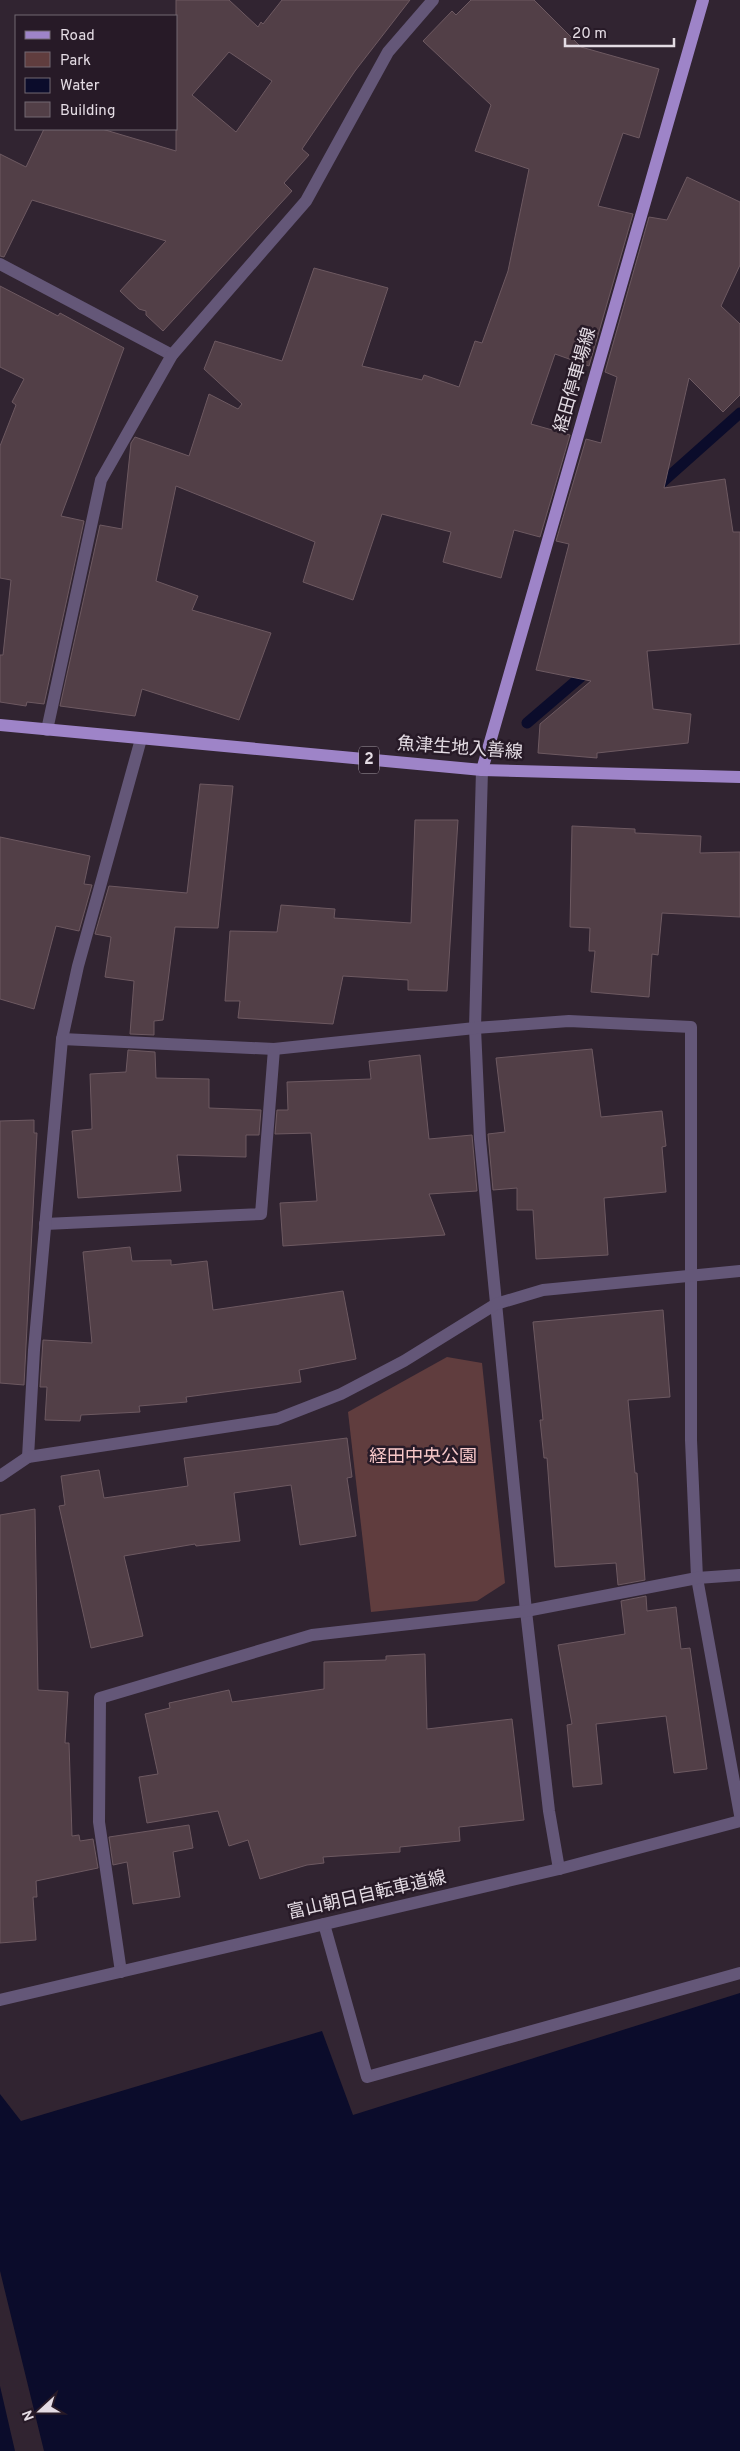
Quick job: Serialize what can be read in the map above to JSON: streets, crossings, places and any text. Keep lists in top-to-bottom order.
{
  "streets": {
    "main road": ["経田停車場線", "魚津生地入善線", "2"],
    "street": ["富山朝日自転車道線"]
  },
  "crossings": [
    ["経田停車場線", "魚津生地入善線"]
  ],
  "parks": ["経田中央公園"],
  "legend": [
    "Road",
    "Park",
    "Water",
    "Building"
  ],
  "scale_bar": "20 m",
  "north": "left"
}
